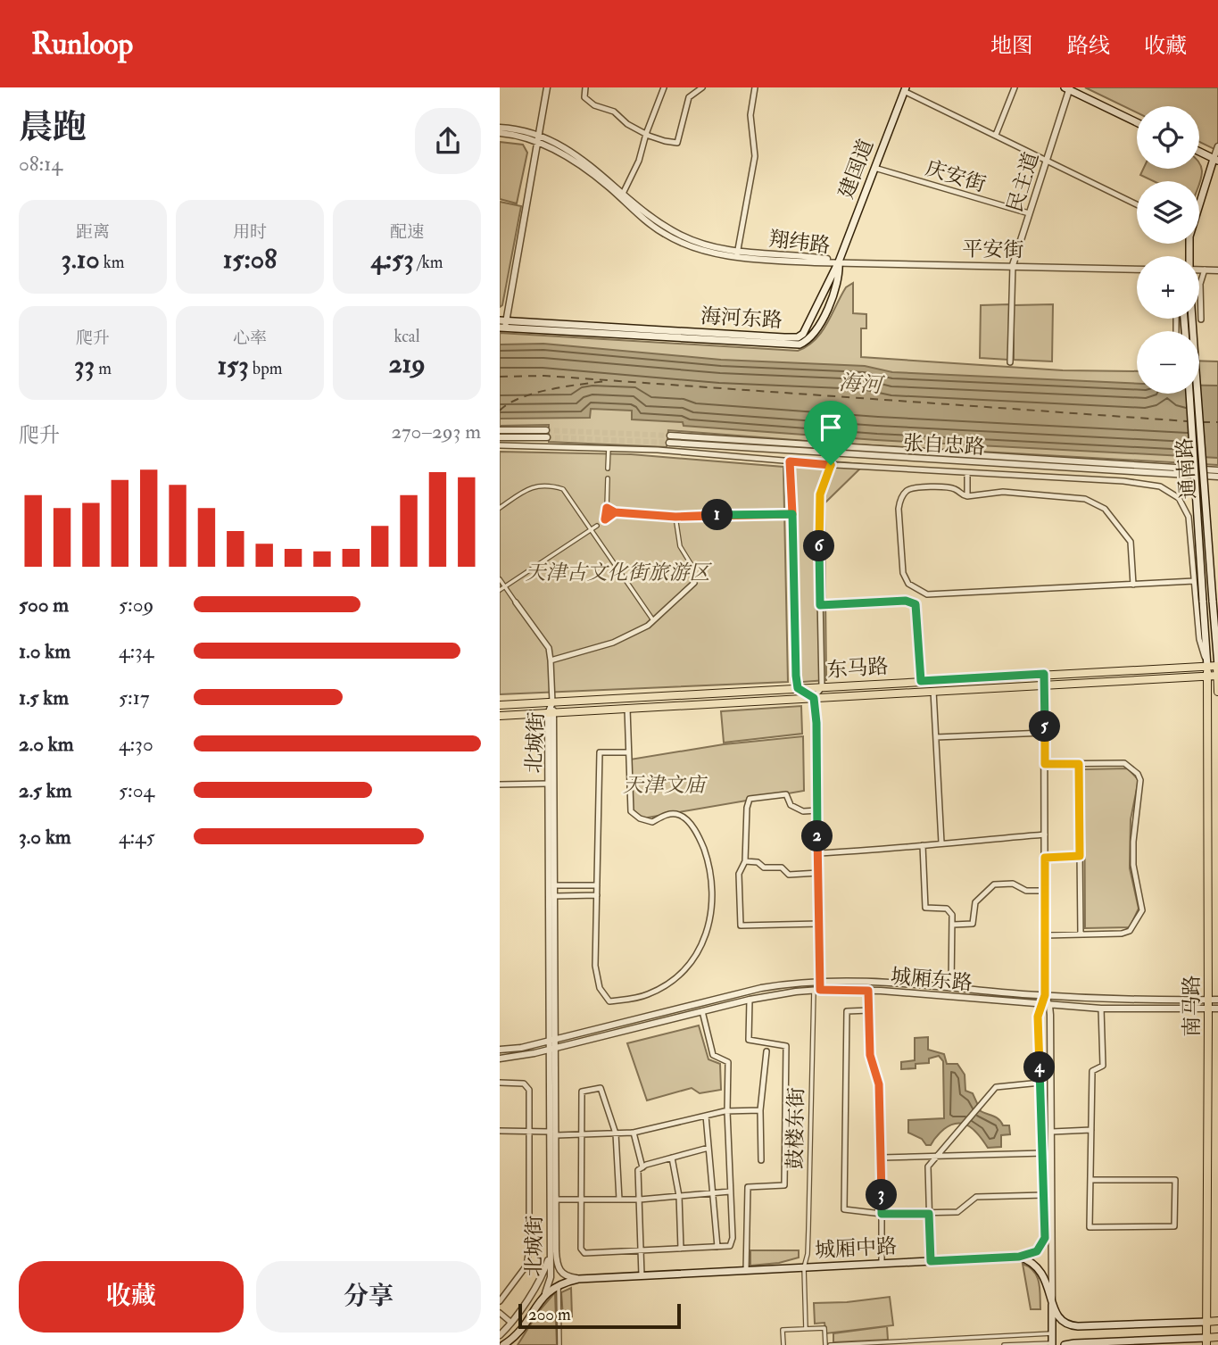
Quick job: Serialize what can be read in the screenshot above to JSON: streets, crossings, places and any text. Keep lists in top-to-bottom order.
{
  "streets": {
    "main road": [
      "建国道",
      "海河东路",
      "通南路",
      "东马路",
      "南马路",
      "城厢中路"
    ],
    "street": [
      "庆安街",
      "民主道",
      "翔纬路",
      "平安街",
      "张自忠路",
      "北城街",
      "城厢东路",
      "鼓楼东街"
    ]
  },
  "crossings": [
    ["建国道", "庆安街"],
    ["建国道", "翔纬路"],
    ["建国道", "平安街"],
    ["建国道", "海河东路"],
    ["庆安街", "民主道"],
    ["民主道", "平安街"],
    ["翔纬路", "平安街"],
    ["翔纬路", "海河东路"],
    ["平安街", "海河东路"],
    ["通南路", "东马路"],
    ["东马路", "北城街"],
    ["东马路", "南马路"],
    ["北城街", "城厢东路"],
    ["北城街", "城厢中路"],
    ["城厢东路", "南马路"],
    ["城厢东路", "鼓楼东街"],
    ["鼓楼东街", "城厢中路"]
  ],
  "water": ["海河"],
  "parks": ["天津古文化街旅游区", "天津文庙"],
  "scale_bar": "200 m",
  "page": {
    "header": "Runloop",
    "nav": ["地图", "路线", "收藏"],
    "heading": ["晨跑", "08:14"],
    "map_buttons": ["+", "−"],
    "stats": [
      ["距离", "3.10 km"],
      ["用时", "15:08"],
      ["配速", "4:53 /km"],
      ["爬升", "33 m"],
      ["心率", "153 bpm"],
      ["kcal", "219"]
    ],
    "chart": ["爬升", "270–293 m"],
    "pins": [
      "1",
      "6",
      "5",
      "2",
      "4",
      "3"
    ],
    "list": [
      {
        "name": "500 m",
        "note": "5:09"
      },
      {
        "name": "1.0 km",
        "note": "4:34"
      },
      {
        "name": "1.5 km",
        "note": "5:17"
      },
      {
        "name": "2.0 km",
        "note": "4:30"
      },
      {
        "name": "2.5 km",
        "note": "5:04"
      },
      {
        "name": "3.0 km",
        "note": "4:45"
      }
    ],
    "buttons": ["收藏", "分享"],
    "scale": "200 m"
  }
}
